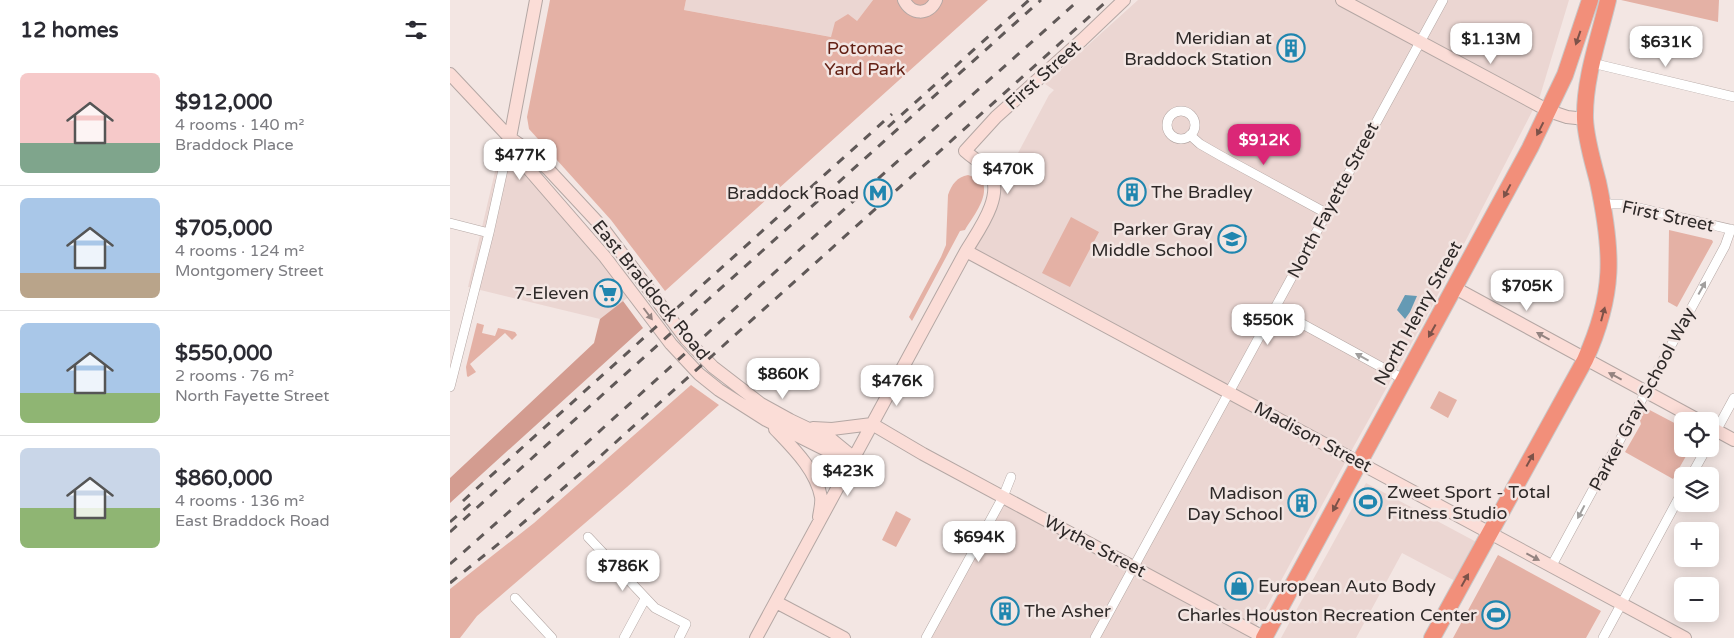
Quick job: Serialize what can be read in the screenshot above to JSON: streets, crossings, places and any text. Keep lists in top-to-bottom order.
{
  "streets": {
    "highway": ["North Henry Street"],
    "street": [
      "First Street",
      "North Fayette Street",
      "East Braddock Road",
      "Parker Gray School Way",
      "Madison Street",
      "Wythe Street"
    ]
  },
  "crossings": [
    ["First Street", "Parker Gray School Way"],
    ["First Street", "Madison Street"],
    ["North Fayette Street", "Madison Street"],
    ["North Fayette Street", "Wythe Street"],
    ["North Henry Street", "Madison Street"],
    ["North Henry Street", "Wythe Street"],
    ["Parker Gray School Way", "Madison Street"]
  ],
  "parks": ["Potomac Yard Park"],
  "places": {
    "building": [
      "Meridian at Braddock Station",
      "The Bradley",
      "Madison Day School",
      "The Asher"
    ],
    "metro station": ["Braddock Road"],
    "school or university": ["Parker Gray Middle School"],
    "supermarket": ["7-Eleven"],
    "sports": ["Zweet Sport - Total Fitness Studio", "Charles Houston Recreation Center"],
    "shop": ["European Auto Body"]
  },
  "page": {
    "heading": "12 homes",
    "price": [
      "$1.13M",
      "$631K",
      "$912K",
      "$477K",
      "$470K",
      "$705K",
      "$550K",
      "$860K",
      "$476K",
      "$423K",
      "$694K",
      "$786K"
    ],
    "list": [
      {
        "name": "$912,000",
        "note": "4 rooms · 140 m² · Braddock Place"
      },
      {
        "name": "$705,000",
        "note": "4 rooms · 124 m² · Montgomery Street"
      },
      {
        "name": "$550,000",
        "note": "2 rooms · 76 m² · North Fayette Street"
      },
      {
        "name": "$860,000",
        "note": "4 rooms · 136 m² · East Braddock Road"
      }
    ],
    "map_buttons": ["+", "−"]
  }
}
